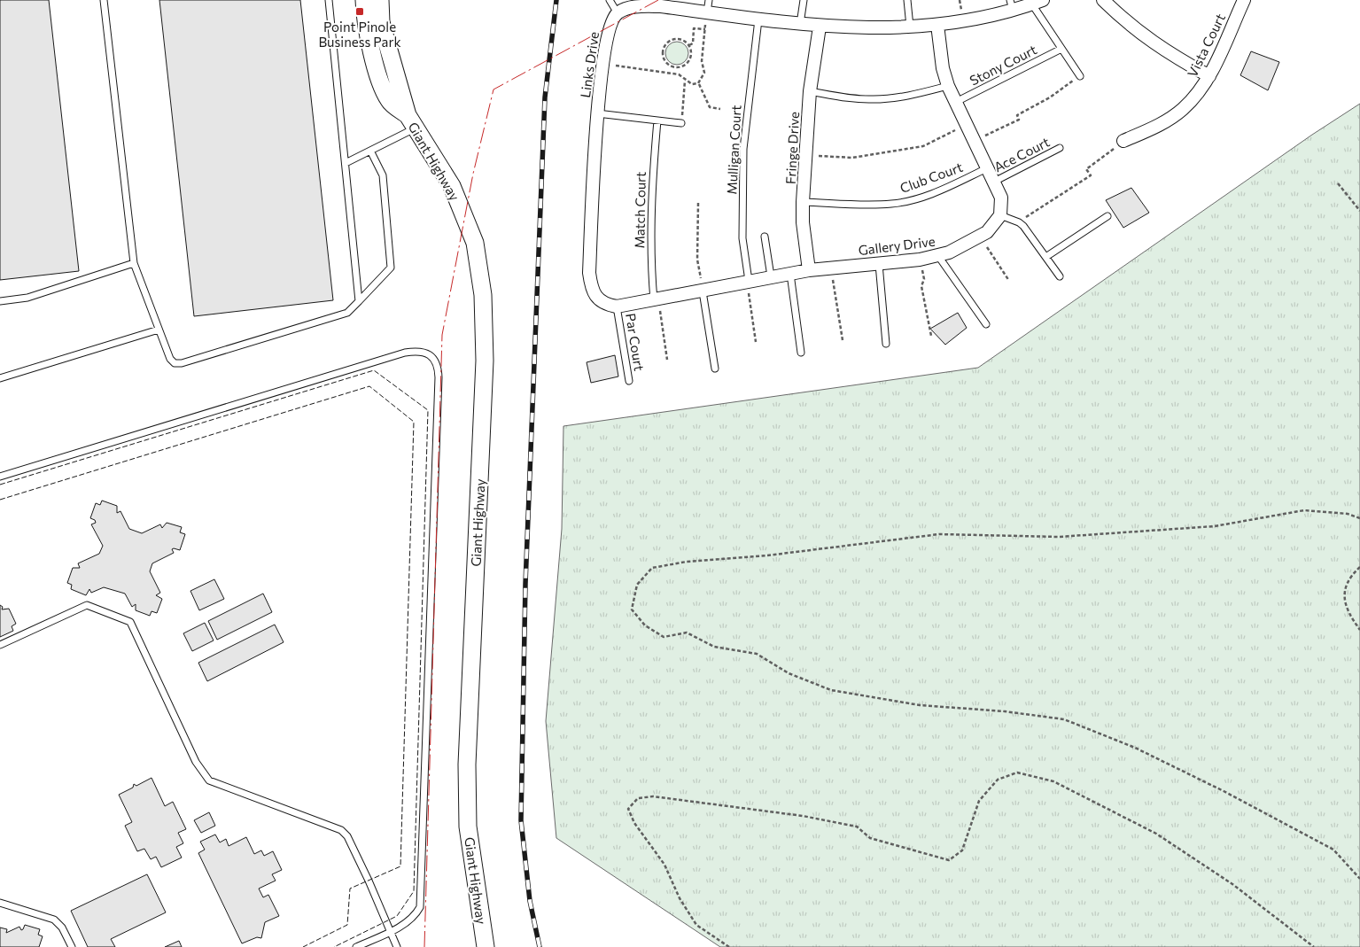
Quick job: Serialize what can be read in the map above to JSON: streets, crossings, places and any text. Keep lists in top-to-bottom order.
{
  "streets": {
    "street": [
      "Vista Court",
      "Links Drive",
      "Fringe Drive",
      "Giant Highway",
      "Gallery Drive"
    ],
    "lane": [
      "Stony Court",
      "Mulligan Court",
      "Ace Court",
      "Club Court",
      "Match Court",
      "Par Court"
    ]
  },
  "crossings": [
    ["Links Drive", "Gallery Drive"],
    ["Links Drive", "Par Court"],
    ["Fringe Drive", "Club Court"],
    ["Fringe Drive", "Gallery Drive"],
    ["Mulligan Court", "Gallery Drive"],
    ["Match Court", "Gallery Drive"],
    ["Gallery Drive", "Par Court"]
  ],
  "places": {
    "transit": ["Point Pinole Business Park"]
  }
}
